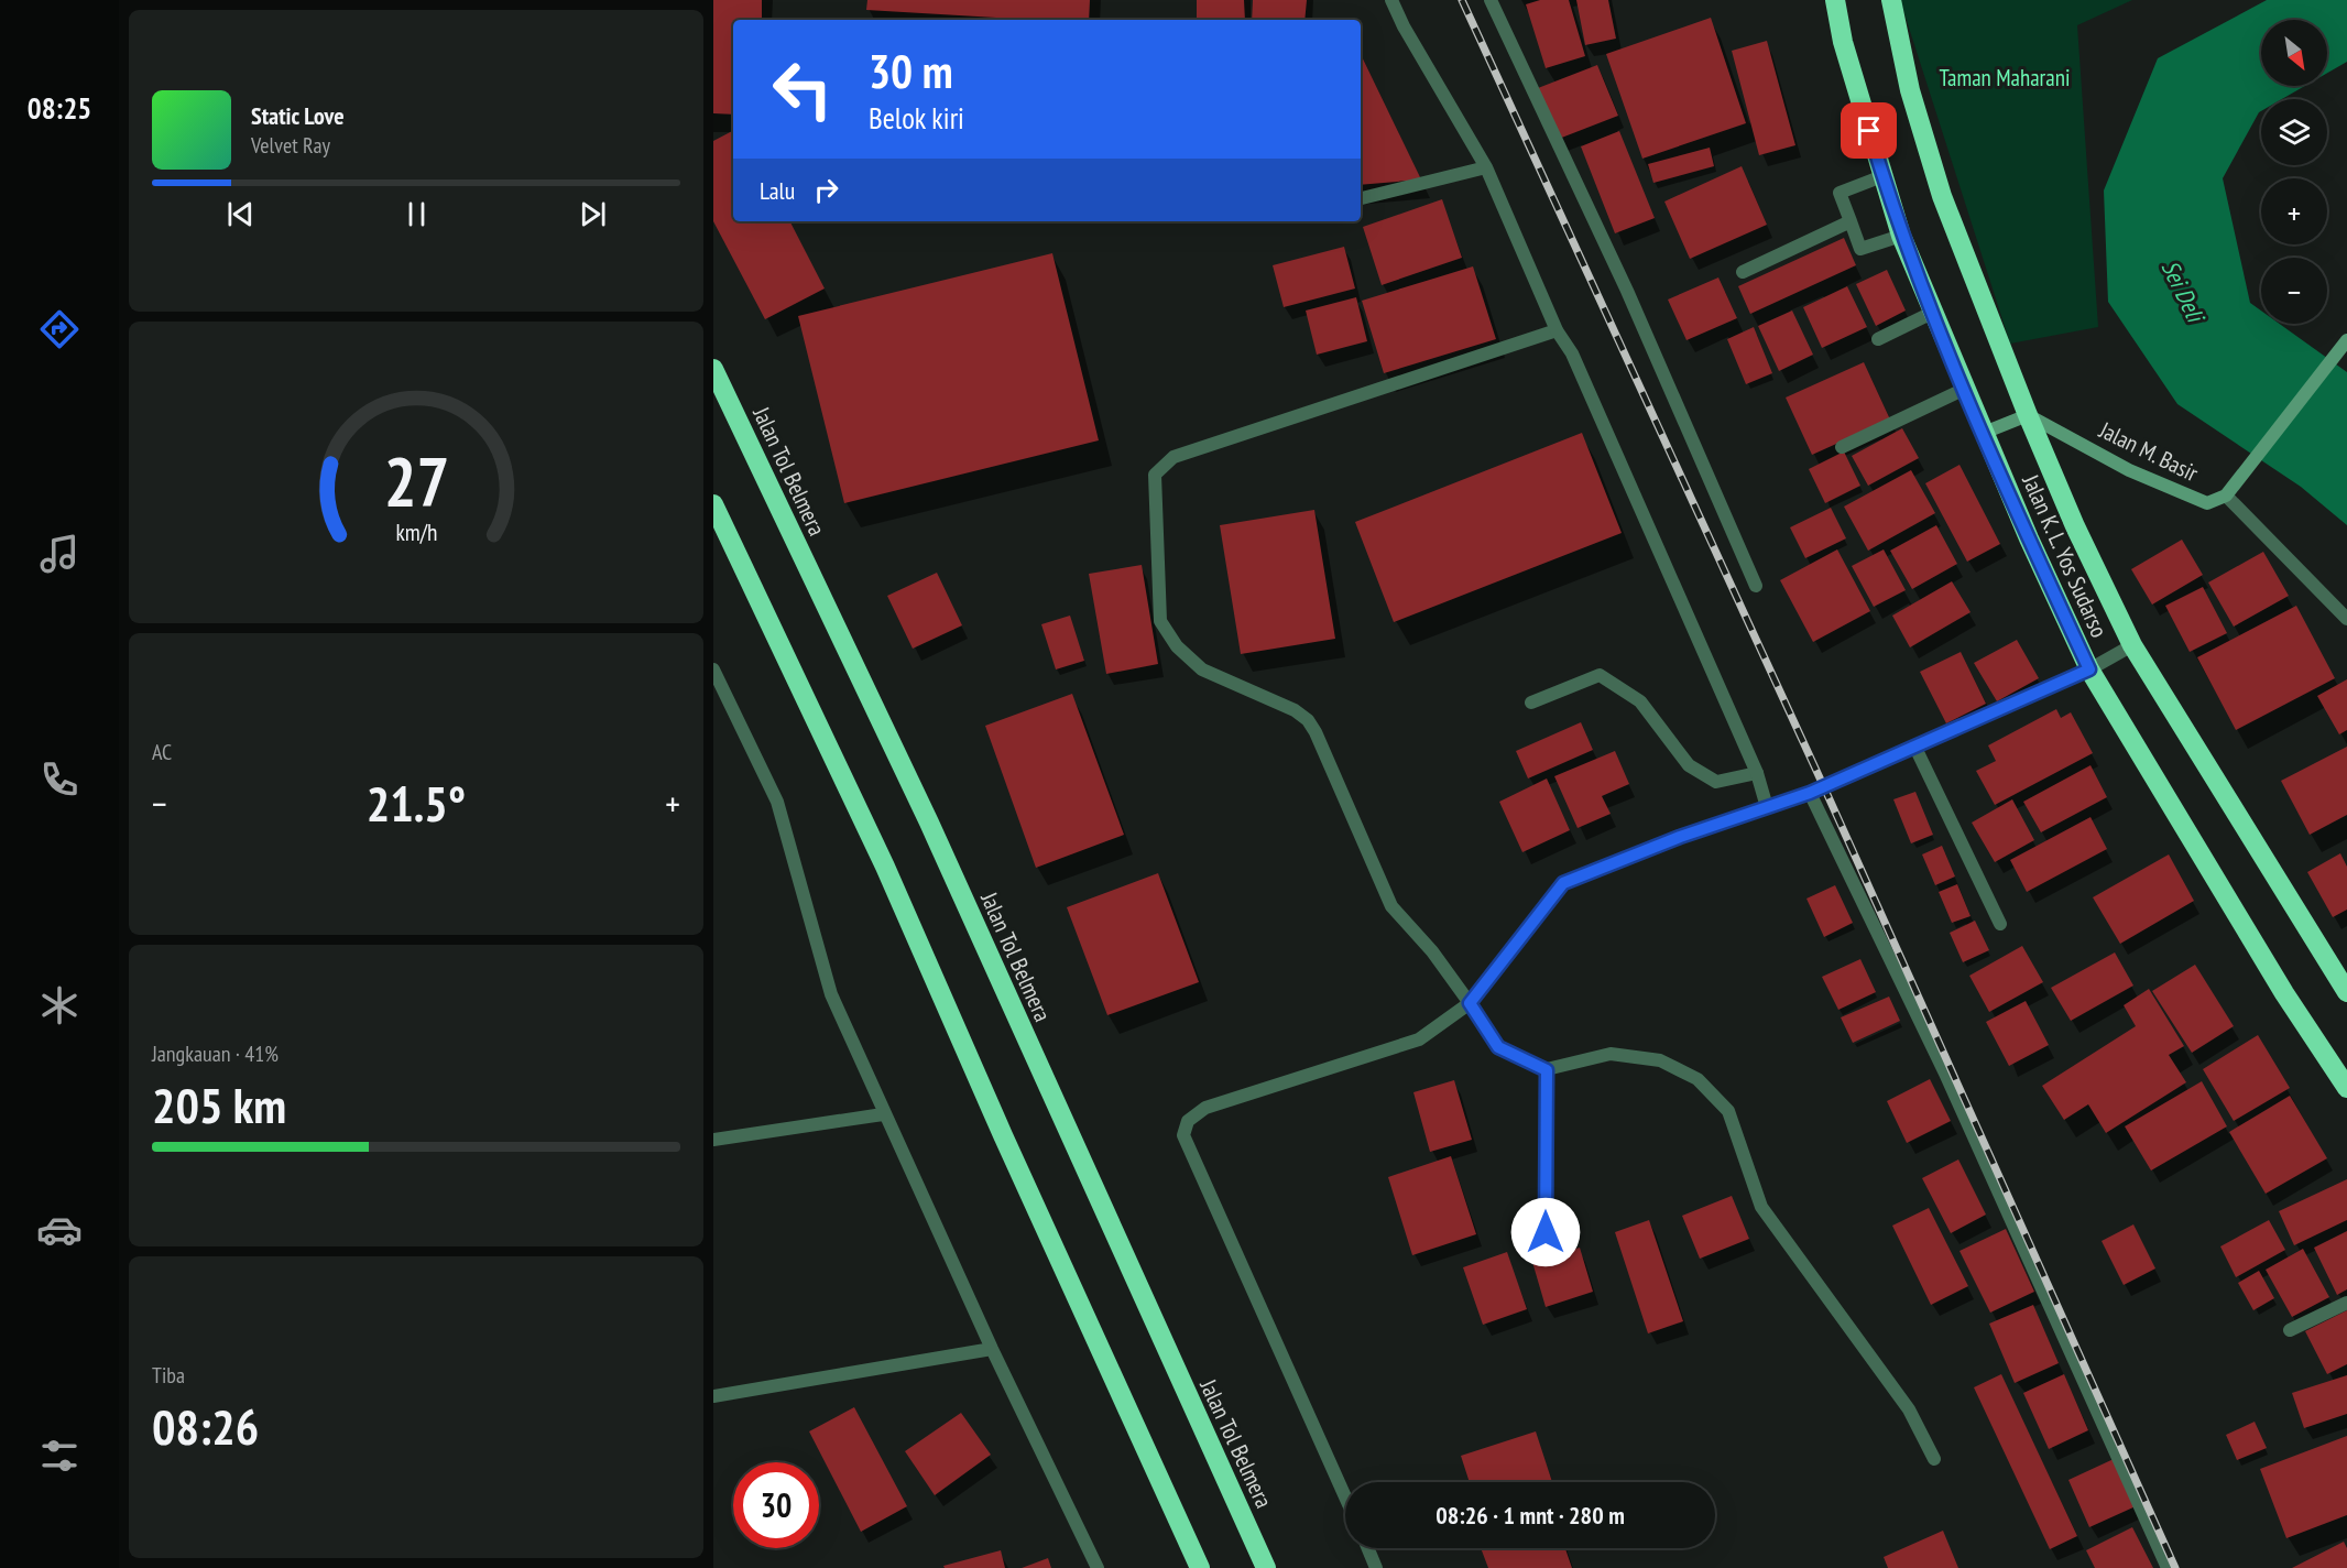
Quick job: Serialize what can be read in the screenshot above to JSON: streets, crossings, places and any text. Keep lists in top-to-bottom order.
{
  "streets": {
    "highway": ["Jalan Tol Belmera", "Jalan K. L. Yos Sudarso"],
    "main road": ["Jalan M. Basir"]
  },
  "crossings": [
    ["Jalan M. Basir", "Jalan K. L. Yos Sudarso"]
  ],
  "water": ["Sei Deli"],
  "parks": ["Taman Maharani"],
  "north": "bottom right",
  "page": {
    "tabs": "08:25",
    "map_buttons": ["+", "−"],
    "turn": ["30 m", "Belok kiri"],
    "song": ["Static Love", "Velvet Ray"],
    "then": "Lalu",
    "tile": [
      "AC",
      ["Jangkauan · 41%", "205 km"],
      ["Tiba", "08:26"]
    ],
    "heat": ["−", "21.5°", "+"],
    "limit": "30",
    "trip": "08:26 · 1 mnt · 280 m",
    "gauge": ["27", "km/h"]
  }
}
